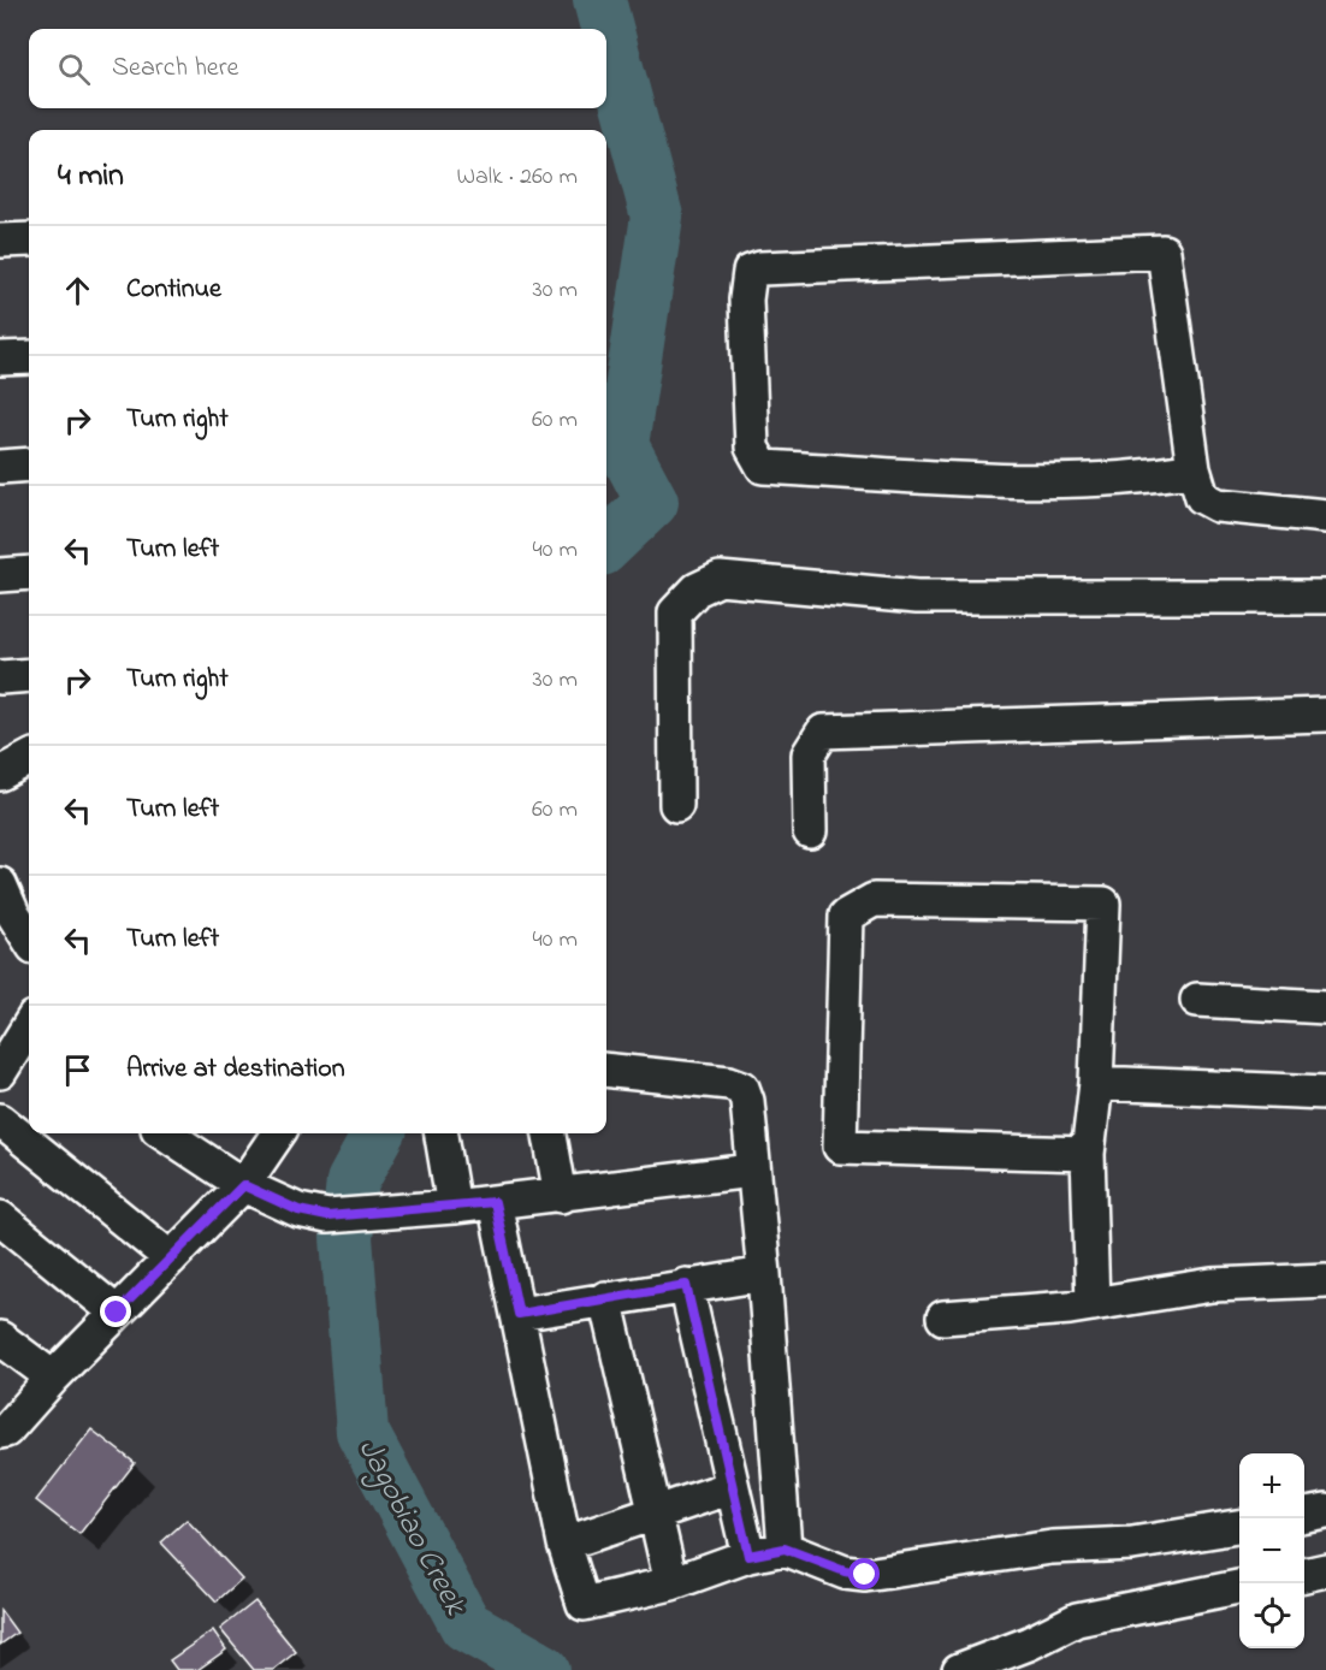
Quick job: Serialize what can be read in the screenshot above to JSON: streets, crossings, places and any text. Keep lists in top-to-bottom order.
{
  "water": ["Jagobiao Creek"],
  "page": {
    "search": "Search here",
    "heading": ["4 min", "Walk · 260 m"],
    "list": [
      ["Continue", "30 m"],
      ["Turn right", "60 m"],
      ["Turn left", "40 m"],
      ["Turn right", "30 m"],
      ["Turn left", "60 m"],
      ["Turn left", "40 m"],
      "Arrive at destination"
    ],
    "map_buttons": ["+", "−"]
  }
}
